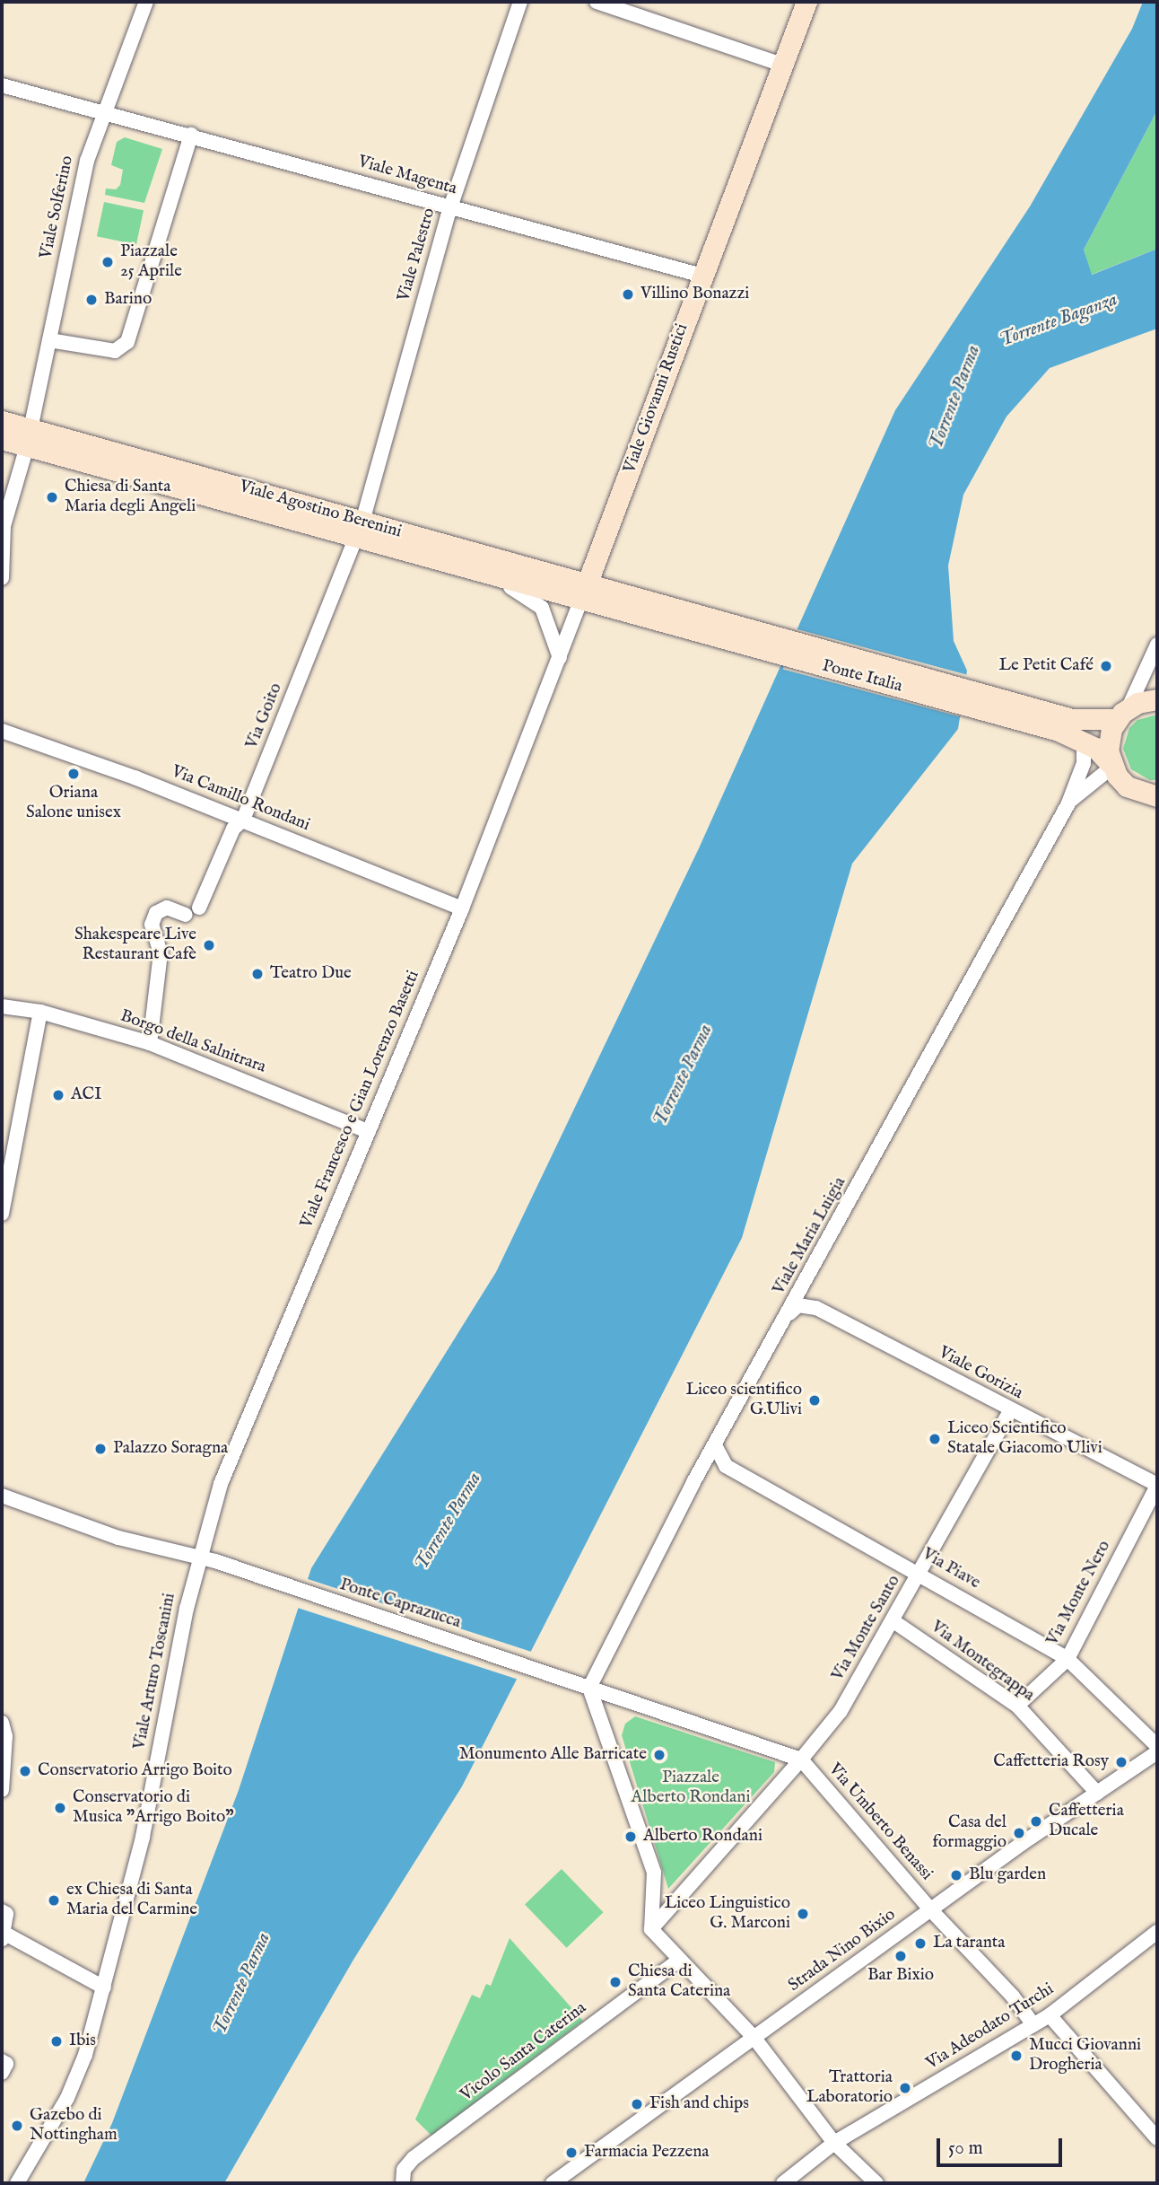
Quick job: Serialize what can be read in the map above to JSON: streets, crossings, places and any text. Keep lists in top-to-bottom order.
{
  "streets": {
    "main road": ["Viale Giovanni Rustici", "Viale Agostino Berenini", "Ponte Italia"],
    "street": [
      "Viale Magenta",
      "Viale Solferino",
      "Viale Palestro",
      "Via Goito",
      "Via Camillo Rondani",
      "Borgo della Salnitrara",
      "Viale Francesco e Gian Lorenzo Basetti",
      "Viale Maria Luigia",
      "Viale Gorizia",
      "Via Piave",
      "Via Monte Nero",
      "Ponte Caprazucca",
      "Via Monte Santo",
      "Via Montegrappa",
      "Viale Arturo Toscanini",
      "Via Umberto Benassi",
      "Strada Nino Bixio",
      "Via Adeodato Turchi",
      "Vicolo Santa Caterina"
    ]
  },
  "crossings": [
    ["Viale Magenta", "Viale Solferino"],
    ["Viale Magenta", "Viale Palestro"],
    ["Viale Magenta", "Viale Giovanni Rustici"],
    ["Viale Solferino", "Viale Agostino Berenini"],
    ["Viale Palestro", "Viale Agostino Berenini"],
    ["Viale Palestro", "Via Goito"],
    ["Viale Giovanni Rustici", "Viale Agostino Berenini"],
    ["Viale Giovanni Rustici", "Viale Francesco e Gian Lorenzo Basetti"],
    ["Viale Agostino Berenini", "Ponte Italia"],
    ["Viale Agostino Berenini", "Via Goito"],
    ["Viale Agostino Berenini", "Viale Francesco e Gian Lorenzo Basetti"],
    ["Ponte Italia", "Viale Maria Luigia"],
    ["Via Goito", "Via Camillo Rondani"],
    ["Via Camillo Rondani", "Viale Francesco e Gian Lorenzo Basetti"],
    ["Borgo della Salnitrara", "Viale Francesco e Gian Lorenzo Basetti"],
    ["Viale Francesco e Gian Lorenzo Basetti", "Ponte Caprazucca"],
    ["Viale Francesco e Gian Lorenzo Basetti", "Viale Arturo Toscanini"],
    ["Viale Maria Luigia", "Viale Gorizia"],
    ["Viale Maria Luigia", "Via Piave"],
    ["Viale Maria Luigia", "Ponte Caprazucca"],
    ["Viale Gorizia", "Via Monte Nero"],
    ["Viale Gorizia", "Via Monte Santo"],
    ["Via Piave", "Via Monte Nero"],
    ["Via Piave", "Via Monte Santo"],
    ["Via Monte Nero", "Via Montegrappa"],
    ["Ponte Caprazucca", "Viale Arturo Toscanini"],
    ["Via Monte Santo", "Via Montegrappa"],
    ["Via Monte Santo", "Via Umberto Benassi"],
    ["Via Montegrappa", "Strada Nino Bixio"],
    ["Via Umberto Benassi", "Strada Nino Bixio"],
    ["Via Umberto Benassi", "Via Adeodato Turchi"]
  ],
  "water": ["Torrente Baganza", "Torrente Parma"],
  "parks": ["Piazzale Alberto Rondani"],
  "places": [
    "Piazzale 25 Aprile",
    "Villino Bonazzi",
    "Barino",
    "Chiesa di Santa Maria degli Angeli",
    "Le Petit Café",
    "Oriana Salone unisex",
    "Shakespeare Live Restaurant Cafè",
    "Teatro Due",
    "ACI",
    "Liceo scientifico G.Ulivi",
    "Liceo Scientifico Statale Giacomo Ulivi",
    "Palazzo Soragna",
    "Monumento Alle Barricate",
    "Caffetteria Rosy",
    "Conservatorio Arrigo Boito",
    "Conservatorio di Musica \"Arrigo Boito\"",
    "Caffetteria Ducale",
    "Casa del formaggio",
    "Alberto Rondani",
    "Blu garden",
    "ex Chiesa di Santa Maria del Carmine",
    "Liceo Linguistico G. Marconi",
    "La taranta",
    "Bar Bixio",
    "Chiesa di Santa Caterina",
    "Ibis",
    "Mucci Giovanni Drogheria",
    "Trattoria Laboratorio",
    "Fish and chips",
    "Gazebo di Nottingham",
    "Farmacia Pezzena"
  ],
  "scale_bar": "50 m"
}
